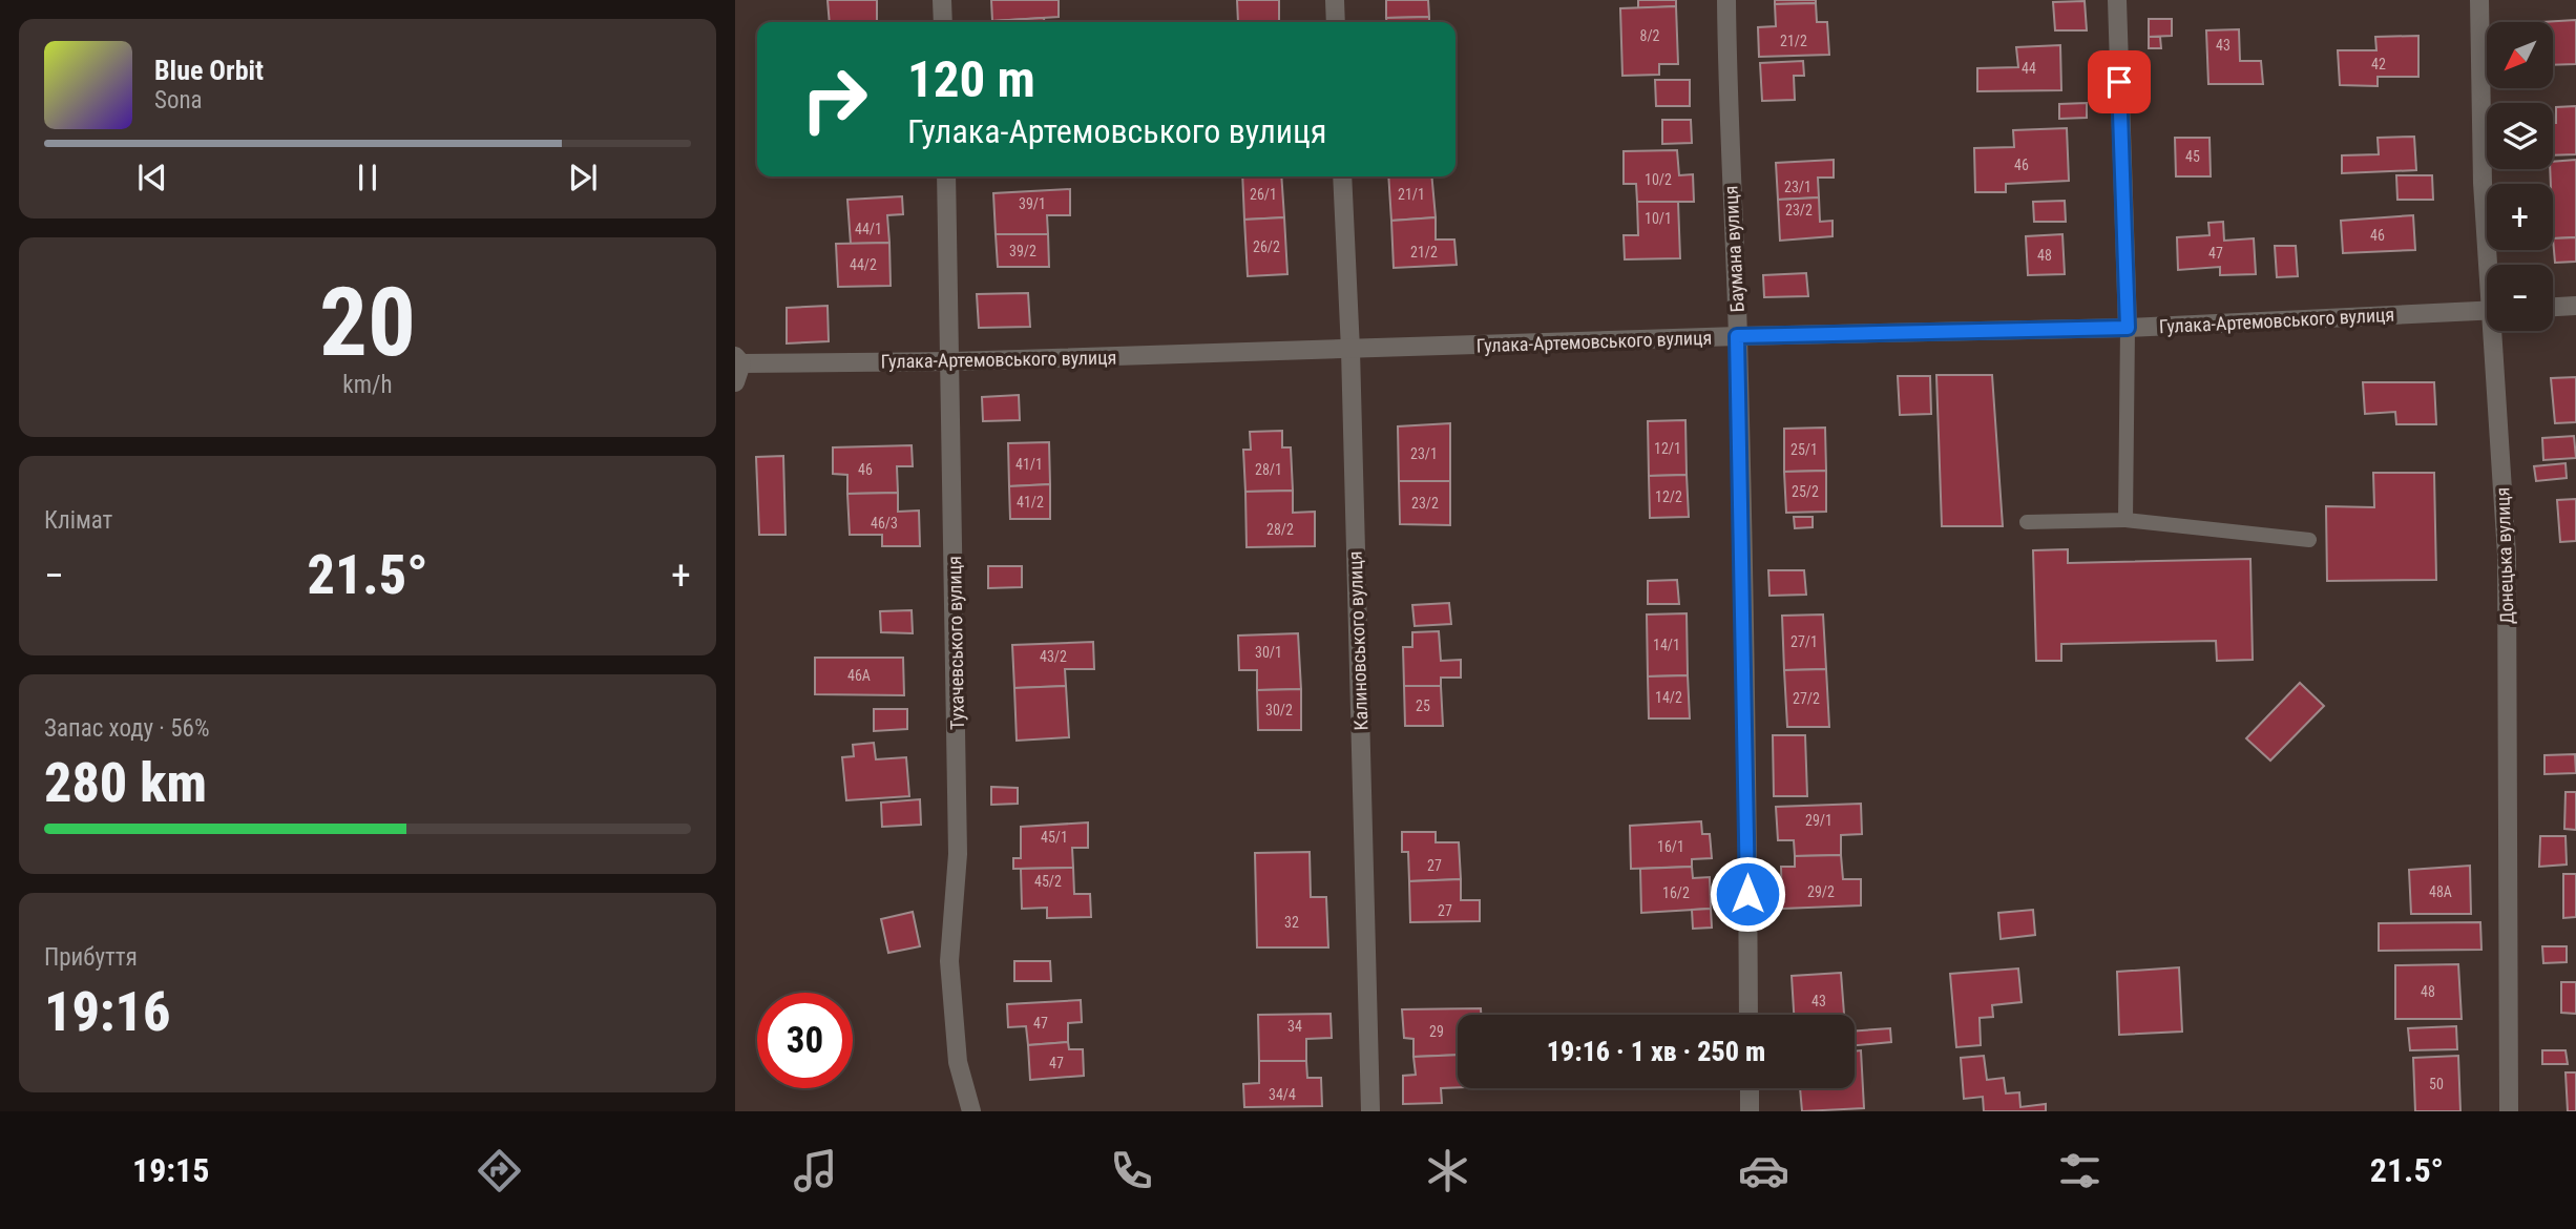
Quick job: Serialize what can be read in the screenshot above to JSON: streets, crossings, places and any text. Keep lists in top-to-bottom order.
{
  "streets": {
    "street": [
      "Баумана вулиця",
      "Гулака-Артемовського вулиця",
      "Донецька вулиця",
      "Калиновського вулиця",
      "Тухачевського вулиця"
    ]
  },
  "crossings": [
    ["Баумана вулиця", "Гулака-Артемовського вулиця"],
    ["Гулака-Артемовського вулиця", "Калиновського вулиця"],
    ["Гулака-Артемовського вулиця", "Тухачевського вулиця"]
  ],
  "house_numbers": [
    "8/2",
    "21/2",
    "43",
    "42",
    "44",
    "45",
    "46",
    "10/2",
    "23/1",
    "26/1",
    "21/1",
    "39/1",
    "23/2",
    "10/1",
    "44/1",
    "46",
    "26/2",
    "39/2",
    "21/2",
    "47",
    "48",
    "44/2",
    "12/1",
    "25/1",
    "23/1",
    "41/1",
    "46",
    "28/1",
    "25/2",
    "12/2",
    "41/2",
    "23/2",
    "46/3",
    "28/2",
    "27/1",
    "14/1",
    "30/1",
    "43/2",
    "46А",
    "14/2",
    "27/2",
    "25",
    "30/2",
    "29/1",
    "45/1",
    "16/1",
    "27",
    "45/2",
    "29/2",
    "48А",
    "16/2",
    "27",
    "32",
    "48",
    "43",
    "47",
    "34",
    "29",
    "47",
    "50",
    "34/4"
  ],
  "north": "bottom left",
  "page": {
    "map_buttons": ["+", "−"],
    "turn": ["120 m", "Гулака-Артемовського вулиця"],
    "song": ["Blue Orbit", "Sona"],
    "tile": [
      ["20", "km/h"],
      "Клімат",
      ["Запас ходу · 56%", "280 km"],
      ["Прибуття", "19:16"]
    ],
    "heat": ["−", "21.5°", "+"],
    "limit": "30",
    "trip": "19:16 · 1 хв · 250 m",
    "tabs": ["19:15", "21.5°"]
  }
}
